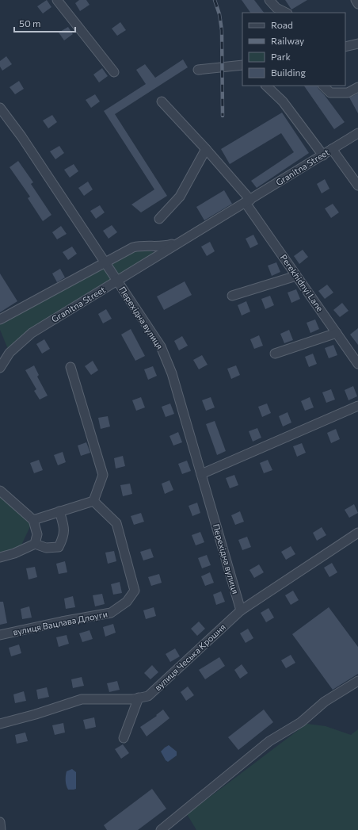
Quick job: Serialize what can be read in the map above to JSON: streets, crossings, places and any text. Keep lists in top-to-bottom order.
{
  "streets": {
    "street": [
      "Granitna Street",
      "Perekhidnyi Lane",
      "Перехідна вулиця",
      "вулиця Вацлава Длоуги",
      "вулиця Чеська Крошня"
    ]
  },
  "crossings": [
    ["Granitna Street", "Perekhidnyi Lane"],
    ["Granitna Street", "Перехідна вулиця"],
    ["Перехідна вулиця", "вулиця Чеська Крошня"]
  ],
  "legend": [
    "Road",
    "Railway",
    "Park",
    "Building"
  ],
  "scale_bar": "50 m"
}
